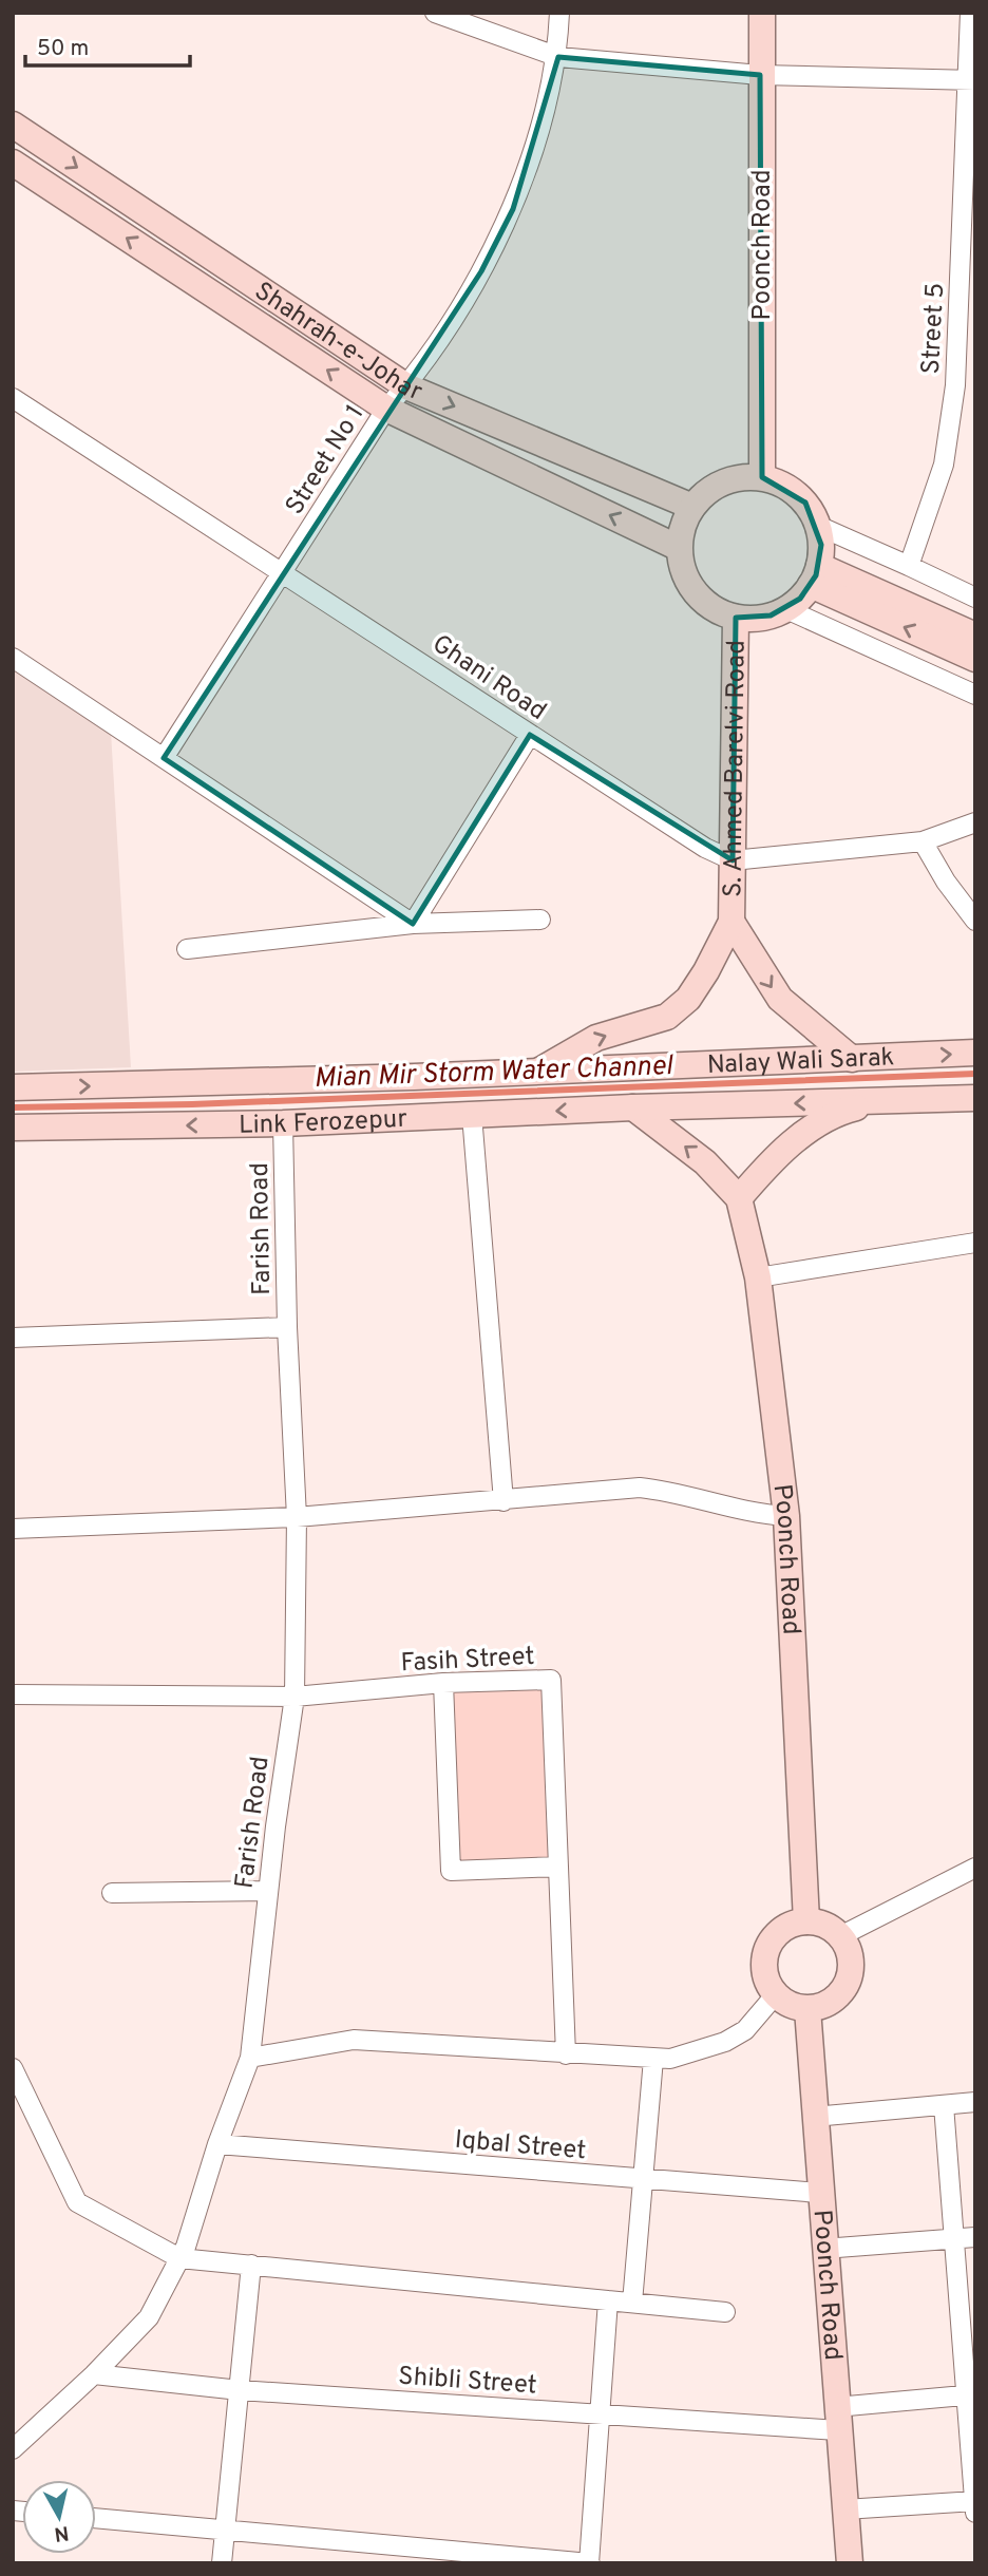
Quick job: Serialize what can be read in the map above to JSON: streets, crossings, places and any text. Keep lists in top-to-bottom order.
{
  "streets": {
    "main road": [
      "Poonch Road",
      "Shahrah-e-Johar",
      "S. Ahmed Barelvi Road",
      "Nalay Wali Sarak",
      "Link Ferozepur"
    ],
    "street": [
      "Street 5",
      "Street No 1",
      "Ghani Road",
      "Farish Road",
      "Fasih Street",
      "Iqbal Street",
      "Shibli Street"
    ]
  },
  "crossings": [
    ["Poonch Road", "Shahrah-e-Johar"],
    ["Poonch Road", "S. Ahmed Barelvi Road"],
    ["Poonch Road", "Nalay Wali Sarak"],
    ["Poonch Road", "Link Ferozepur"],
    ["Poonch Road", "Iqbal Street"],
    ["Poonch Road", "Shibli Street"],
    ["Shahrah-e-Johar", "Street No 1"],
    ["Shahrah-e-Johar", "S. Ahmed Barelvi Road"],
    ["Street No 1", "Ghani Road"],
    ["Ghani Road", "S. Ahmed Barelvi Road"],
    ["S. Ahmed Barelvi Road", "Nalay Wali Sarak"],
    ["S. Ahmed Barelvi Road", "Link Ferozepur"],
    ["Nalay Wali Sarak", "Link Ferozepur"],
    ["Link Ferozepur", "Farish Road"],
    ["Farish Road", "Fasih Street"],
    ["Farish Road", "Iqbal Street"],
    ["Farish Road", "Shibli Street"]
  ],
  "water": ["Mian Mir Storm Water Channel"],
  "scale_bar": "50 m",
  "north": "bottom"
}
